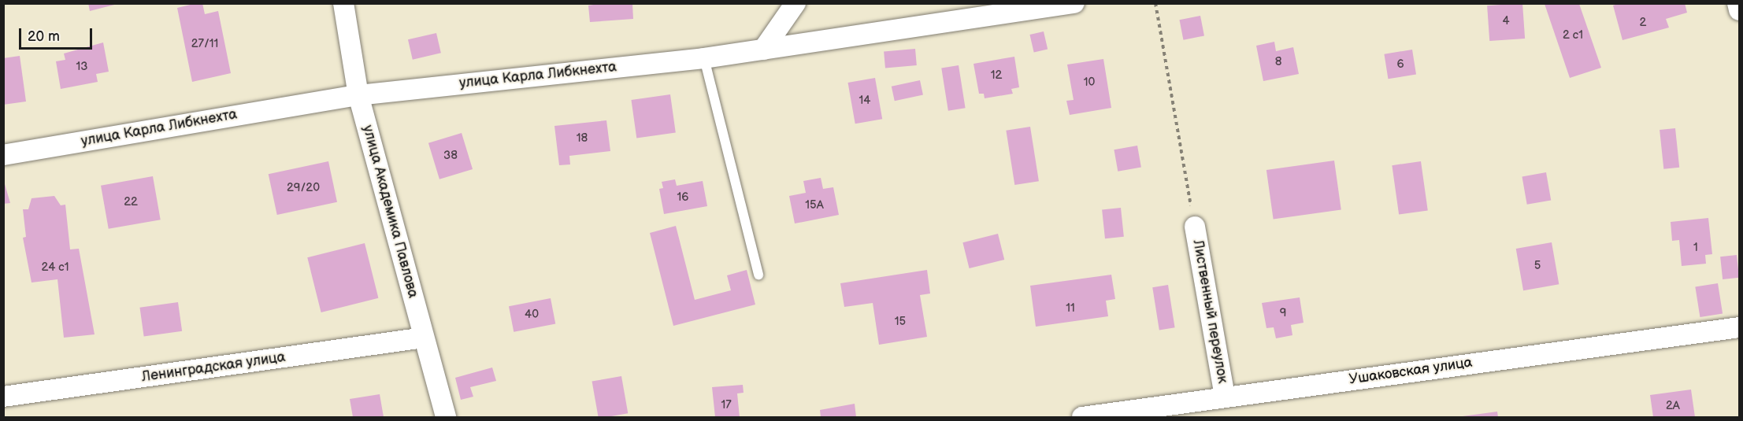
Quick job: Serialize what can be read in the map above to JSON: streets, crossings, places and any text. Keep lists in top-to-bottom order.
{
  "streets": {
    "street": [
      "улица Карла Либкнехта",
      "улица Академика Павлова",
      "Лиственный переулок",
      "Ленинградская улица",
      "Ушаковская улица"
    ]
  },
  "crossings": [
    ["улица Карла Либкнехта", "улица Академика Павлова"],
    ["улица Академика Павлова", "Ленинградская улица"],
    ["Лиственный переулок", "Ушаковская улица"]
  ],
  "house_numbers": [
    "4",
    "2",
    "2 с1",
    "27/11",
    "8",
    "6",
    "13",
    "12",
    "10",
    "14",
    "18",
    "38",
    "29/20",
    "16",
    "22",
    "15А",
    "1",
    "5",
    "24 с1",
    "11",
    "9",
    "40",
    "15",
    "17",
    "2А"
  ],
  "scale_bar": "20 m"
}
